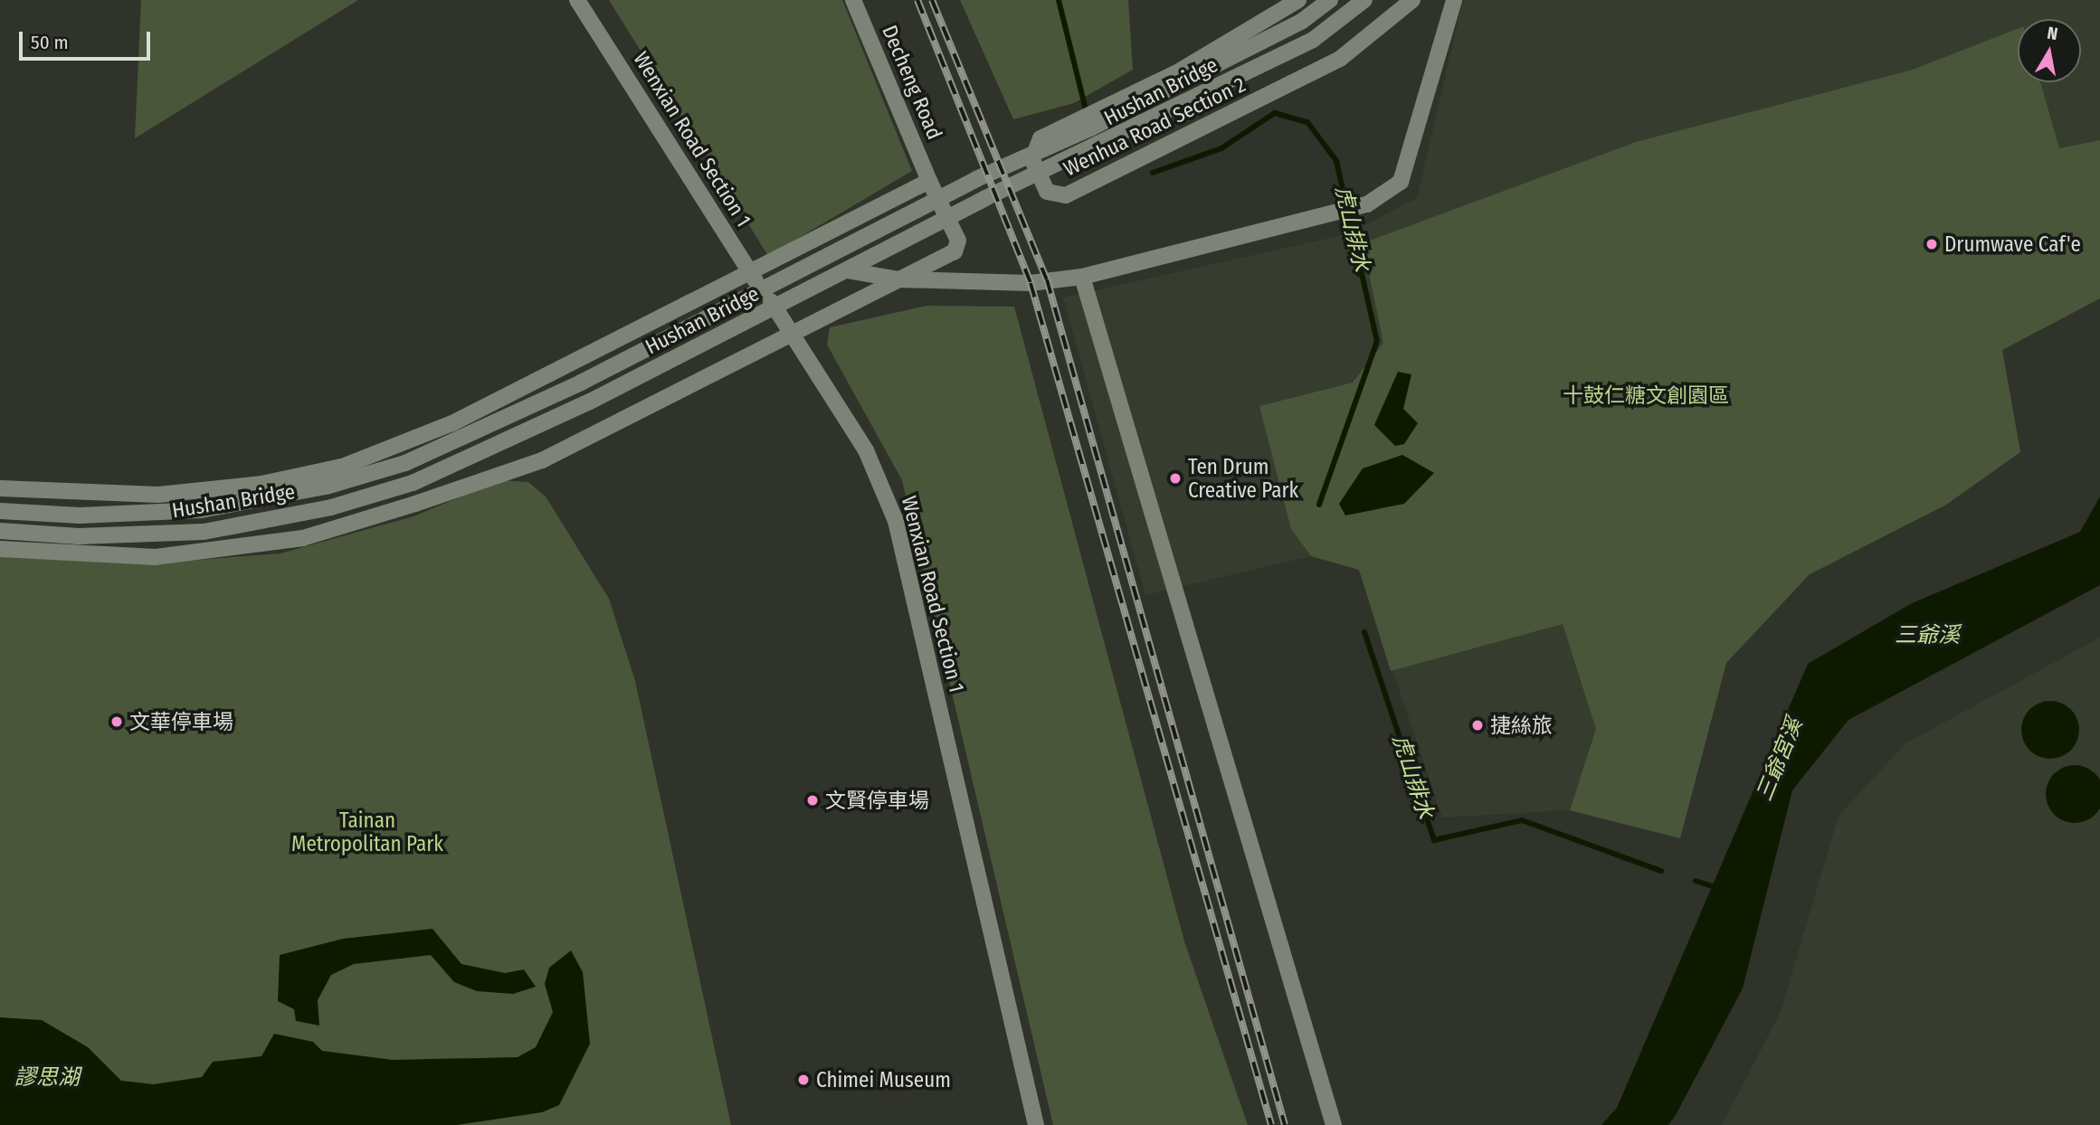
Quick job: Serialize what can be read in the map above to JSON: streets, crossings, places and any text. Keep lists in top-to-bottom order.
{
  "streets": {
    "street": [
      "Decheng Road",
      "Hushan Bridge",
      "Wenhua Road Section 2",
      "Wenxian Road Section 1"
    ]
  },
  "water": [
    "虎山排水",
    "三爺溪",
    "三爺宮溪",
    "謬思湖"
  ],
  "parks": ["十鼓仁糖文創園區", "Tainan Metropolitan Park"],
  "places": [
    "Drumwave Caf'e",
    "Ten Drum Creative Park",
    "文華停車場",
    "捷絲旅",
    "文賢停車場",
    "Chimei Museum"
  ],
  "scale_bar": "50 m",
  "north": "top"
}
